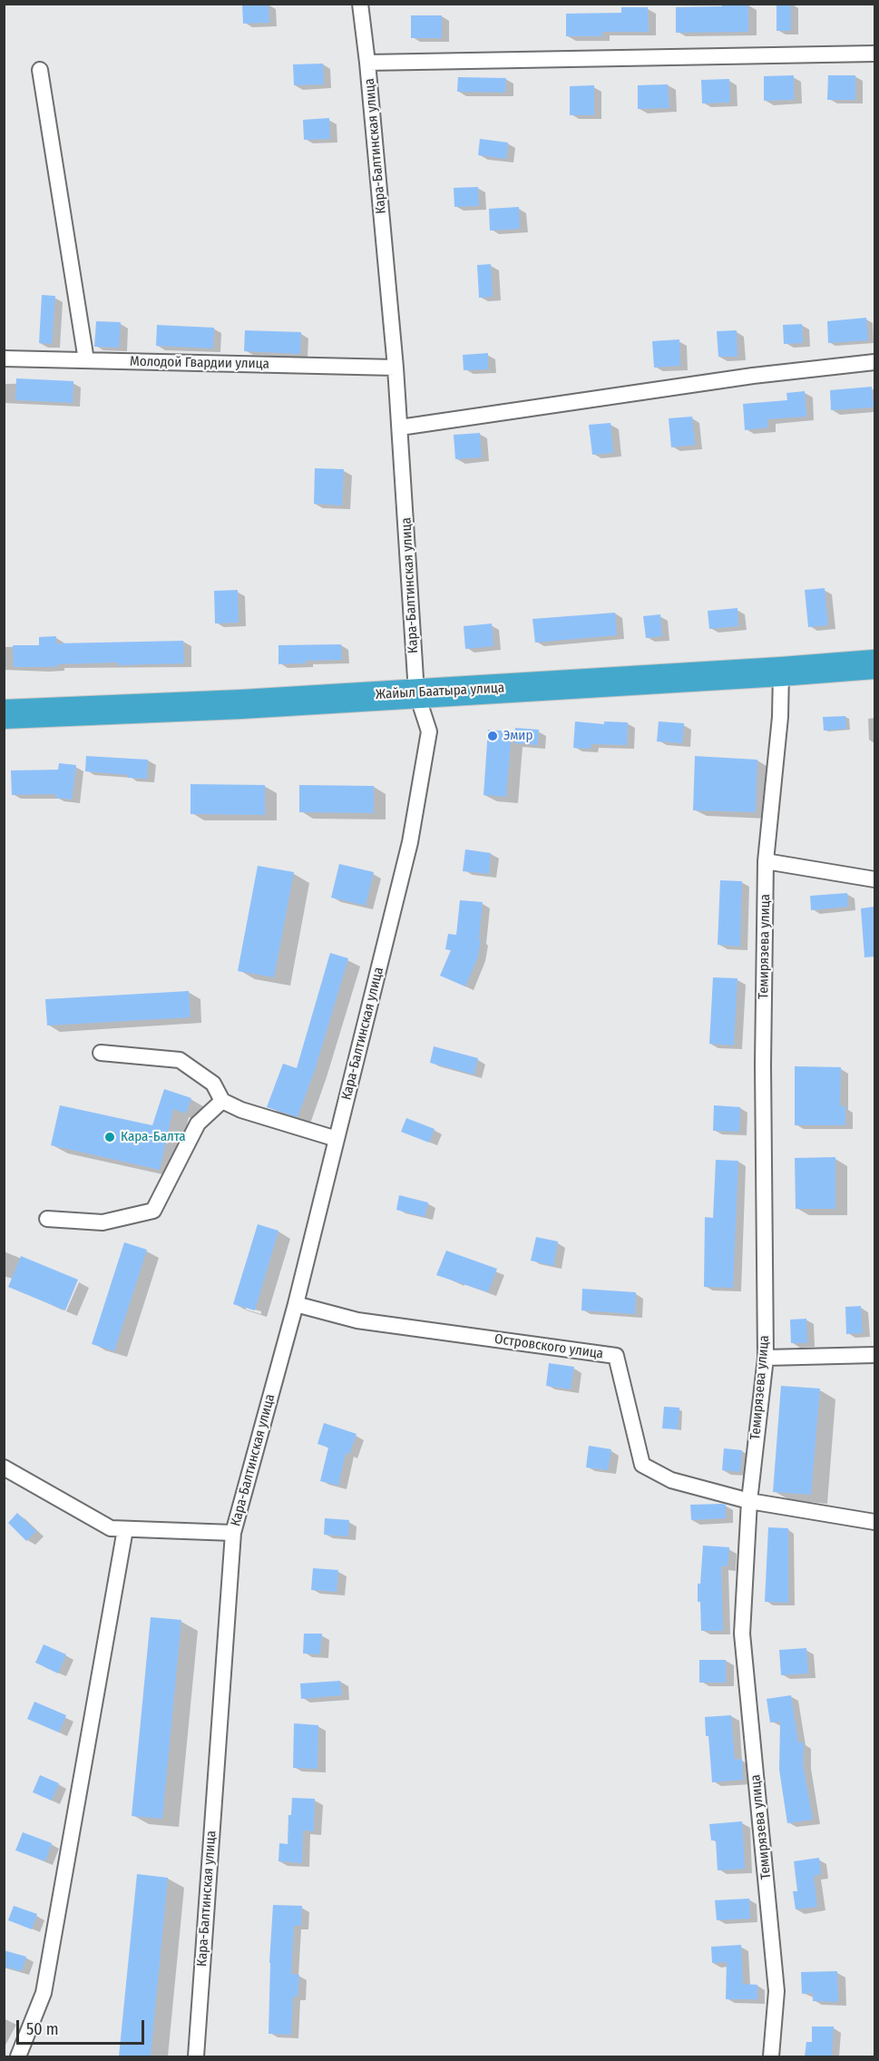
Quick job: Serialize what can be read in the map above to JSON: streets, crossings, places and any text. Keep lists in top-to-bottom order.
{
  "streets": {
    "highway": ["Жайыл Баатыра улица"],
    "street": [
      "Кара-Балтинская улица",
      "Молодой Гвардии улица",
      "Темирязева улица",
      "Островского улица"
    ]
  },
  "crossings": [
    ["Кара-Балтинская улица", "Молодой Гвардии улица"],
    ["Кара-Балтинская улица", "Жайыл Баатыра улица"],
    ["Кара-Балтинская улица", "Островского улица"],
    ["Жайыл Баатыра улица", "Темирязева улица"],
    ["Темирязева улица", "Островского улица"]
  ],
  "places": ["Эмир", "Кара-Балта"],
  "scale_bar": "50 m"
}
